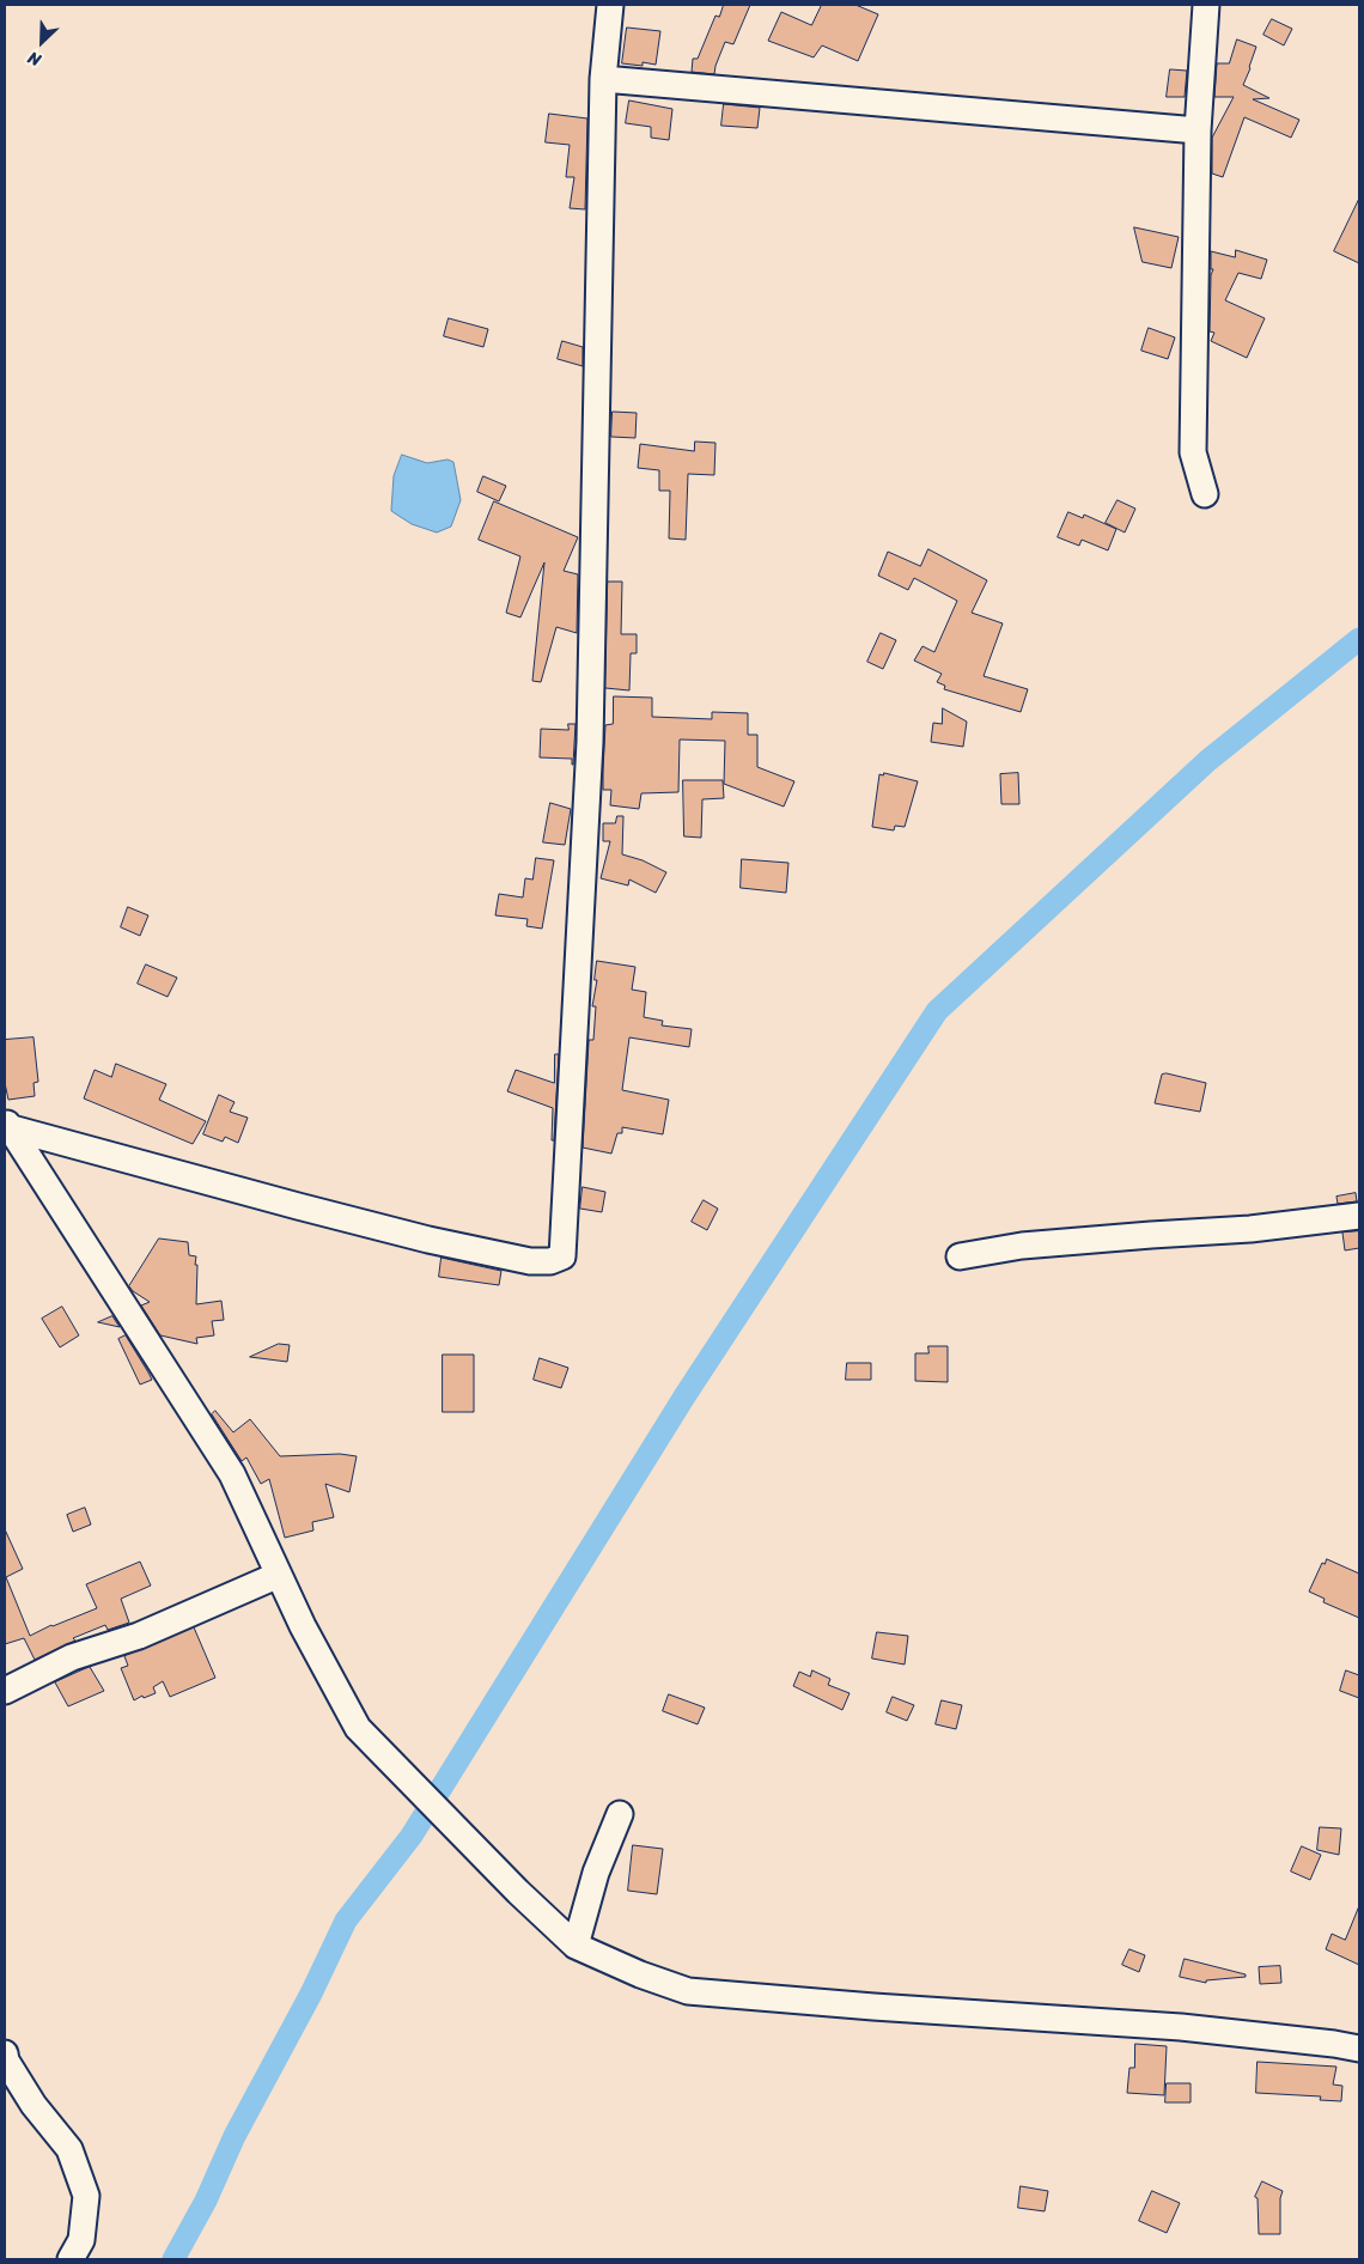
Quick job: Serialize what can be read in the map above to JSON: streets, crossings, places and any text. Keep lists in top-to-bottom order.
{
  "north": "bottom left"
}
